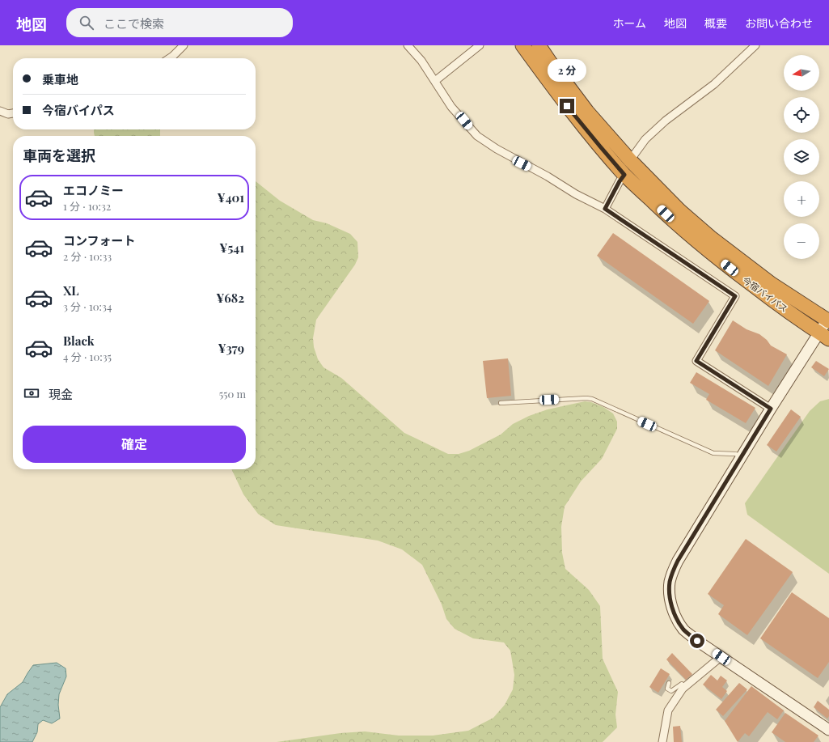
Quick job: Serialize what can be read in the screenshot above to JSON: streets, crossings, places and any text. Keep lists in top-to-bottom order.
{
  "streets": {
    "highway": ["今宿バイパス"]
  },
  "north": "left",
  "page": {
    "header": "地図",
    "search": "ここで検索",
    "nav": [
      "ホーム",
      "地図",
      "概要",
      "お問い合わせ"
    ],
    "map_buttons": ["+", "−"],
    "banner": ["乗車地", "今宿バイパス"],
    "bubble": "2 分",
    "heading": "車両を選択",
    "list": [
      {
        "name": "エコノミー",
        "note": "1 分 · 10:32",
        "value": "¥401"
      },
      {
        "name": "コンフォート",
        "note": "2 分 · 10:33",
        "value": "¥541"
      },
      {
        "name": "XL",
        "note": "3 分 · 10:34",
        "value": "¥682"
      },
      {
        "name": "Black",
        "note": "4 分 · 10:35",
        "value": "¥379"
      }
    ],
    "pay": ["現金", "550 m"],
    "buttons": "確定"
  }
}
